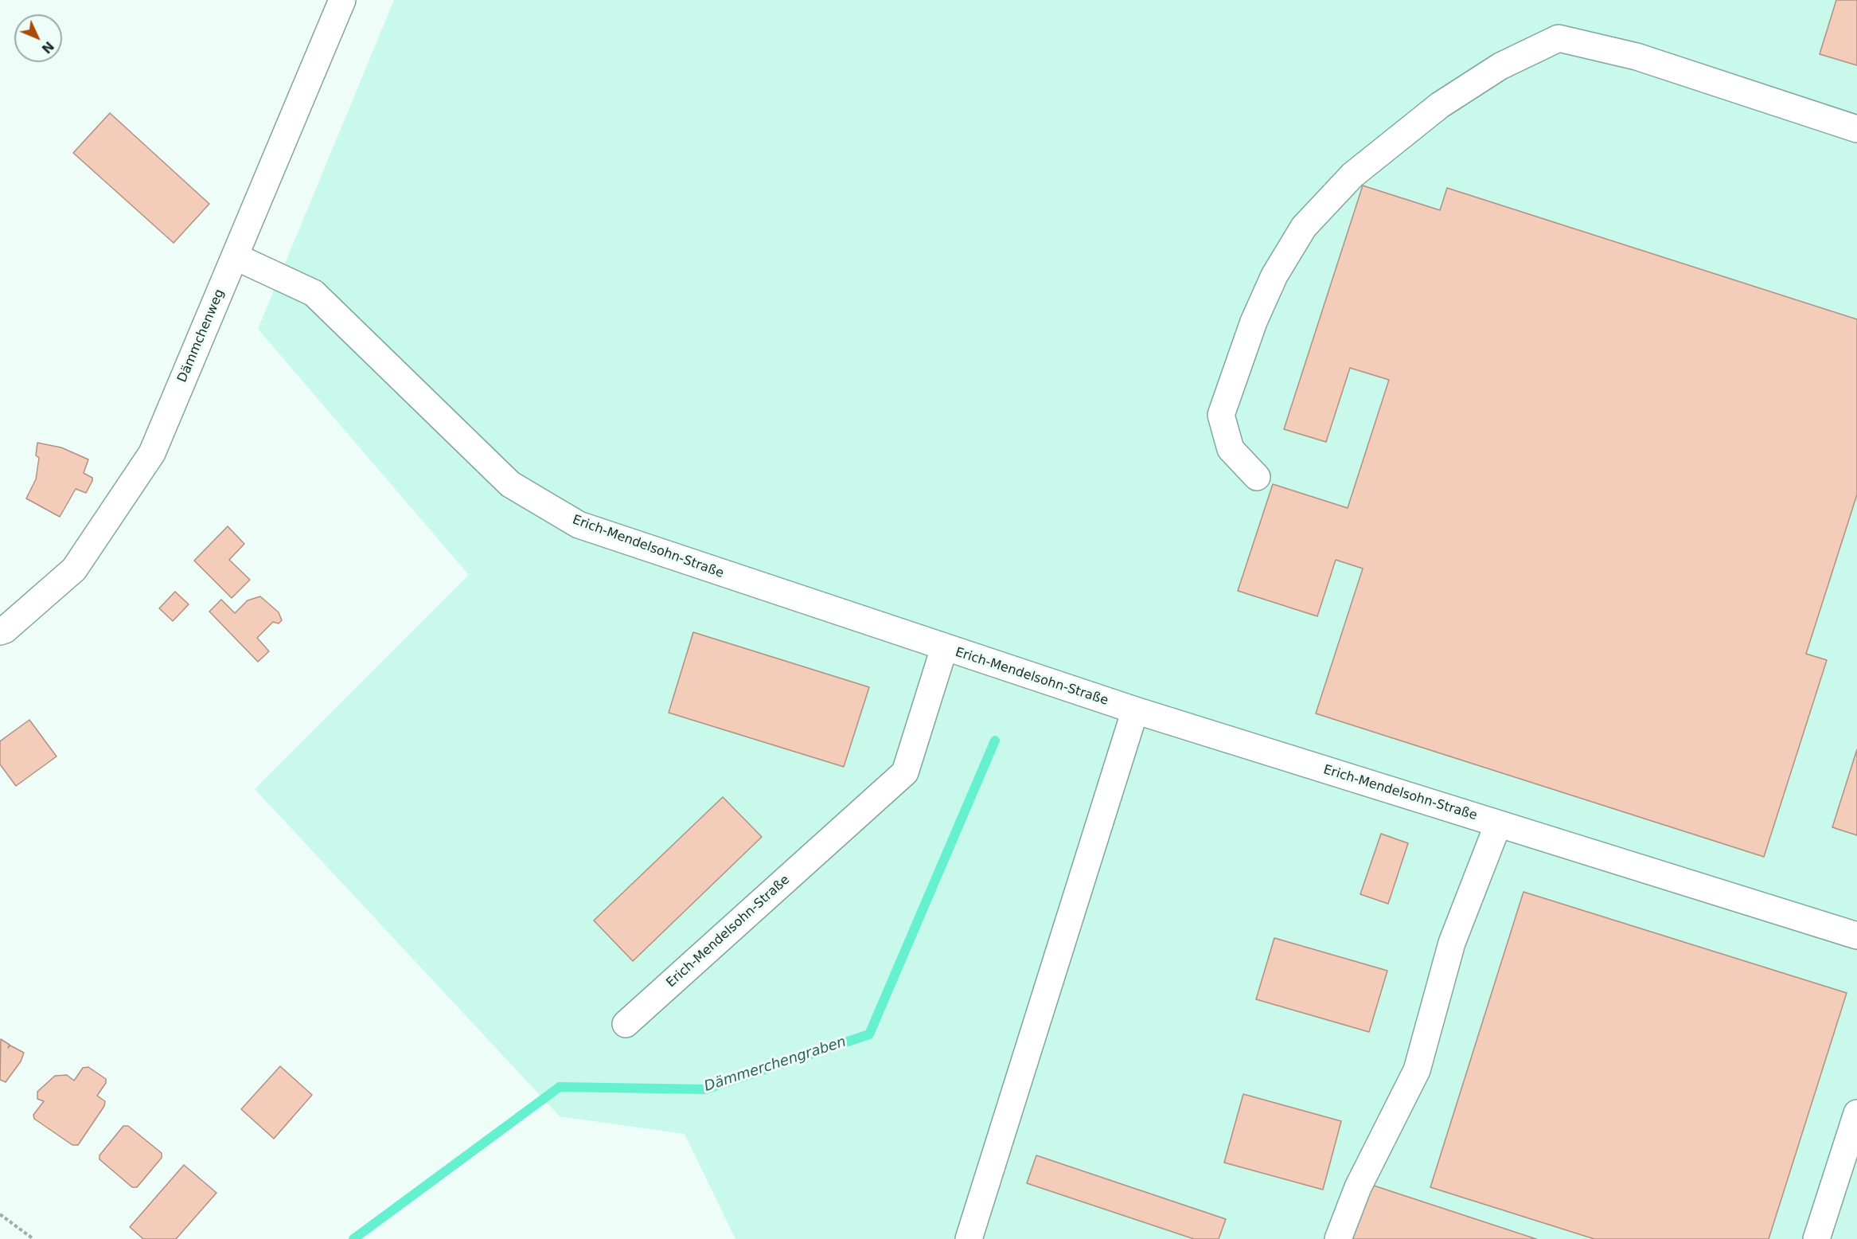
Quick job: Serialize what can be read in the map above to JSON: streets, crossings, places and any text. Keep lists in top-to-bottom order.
{
  "streets": {
    "street": ["Dämmchenweg", "Erich-Mendelsohn-Straße"]
  },
  "crossings": [
    ["Dämmchenweg", "Erich-Mendelsohn-Straße"]
  ],
  "water": ["Dämmerchengraben"],
  "north": "bottom right"
}
